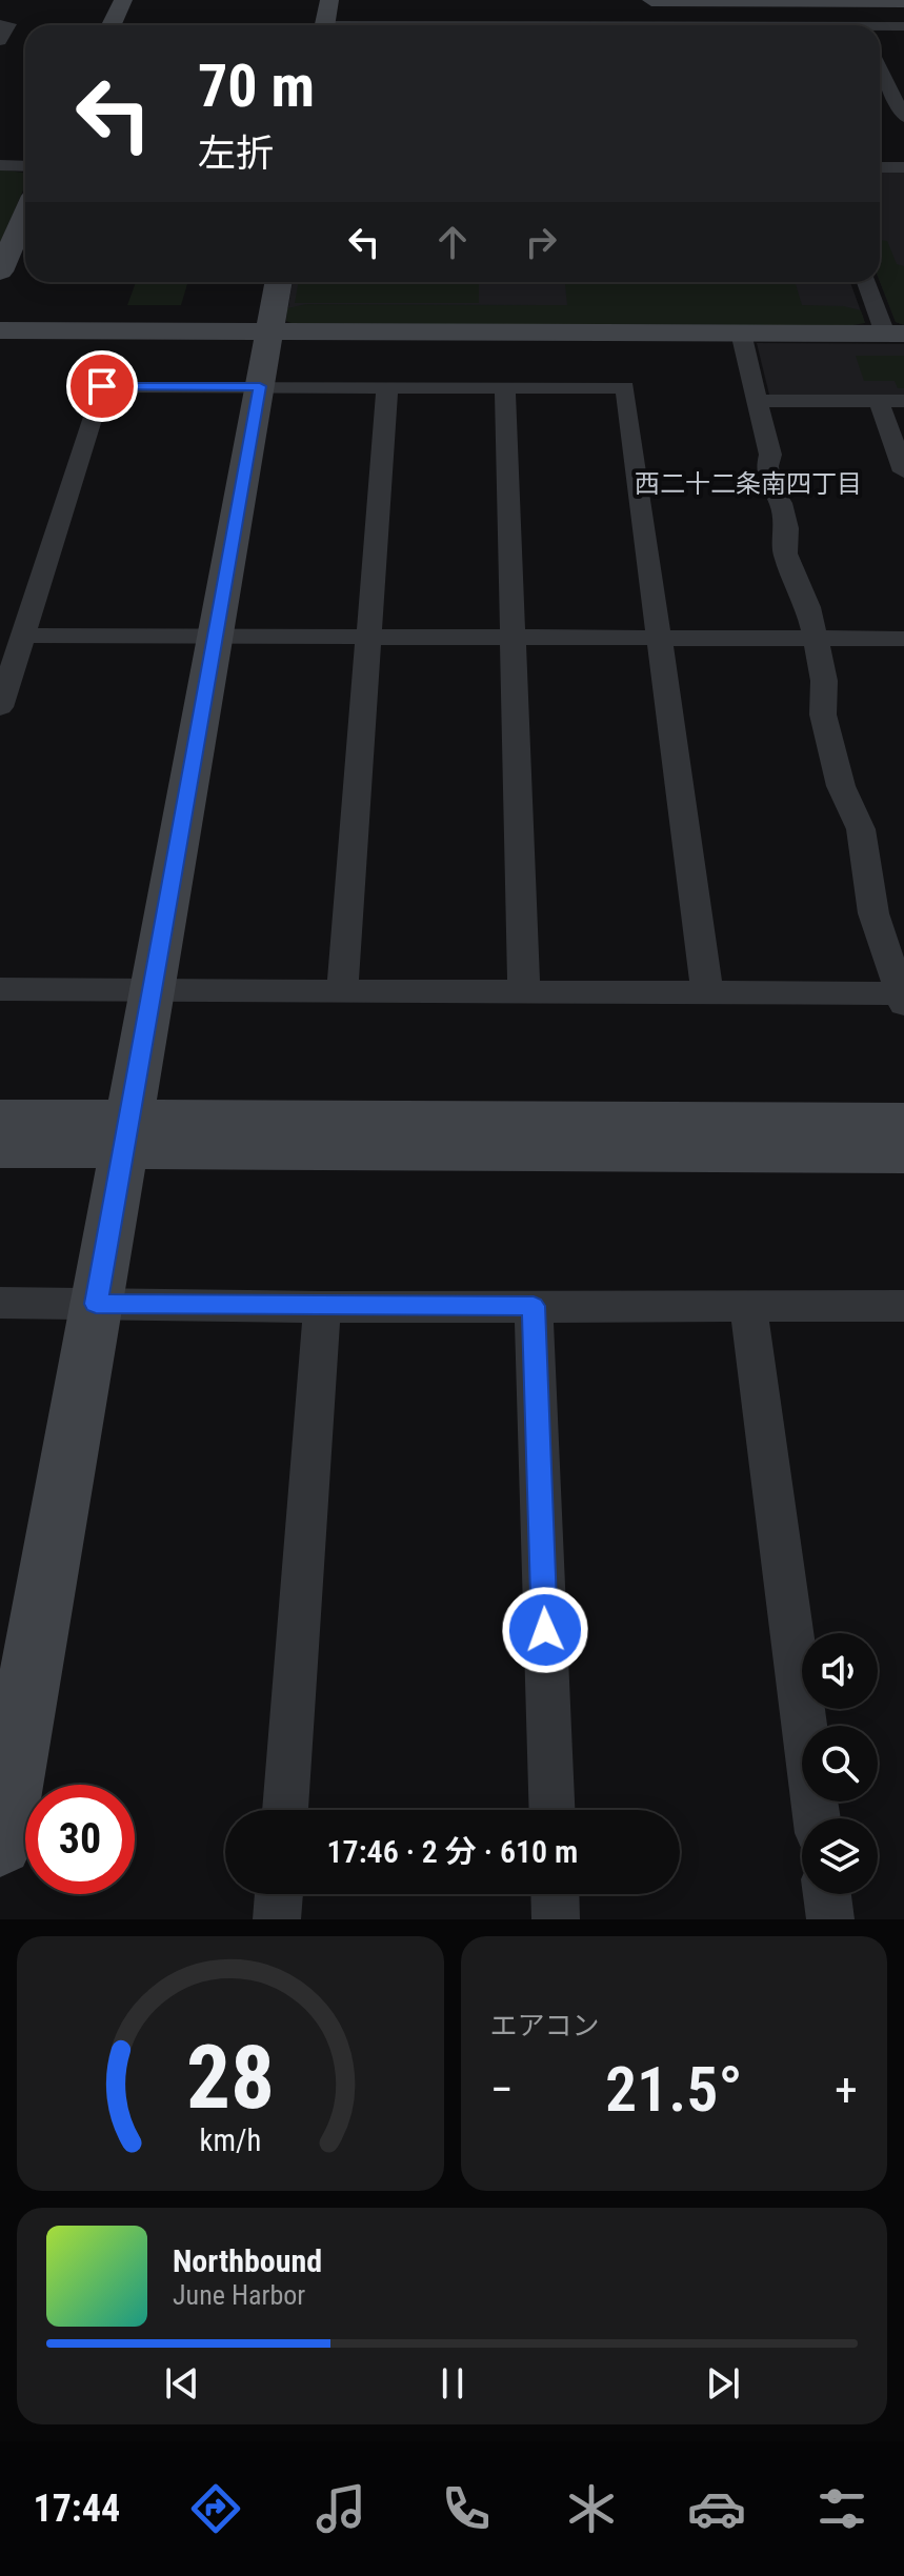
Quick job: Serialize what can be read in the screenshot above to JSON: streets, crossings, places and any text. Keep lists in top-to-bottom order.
{
  "districts": ["西二十二条南四丁目"],
  "page": {
    "turn": ["70 m", "左折"],
    "limit": "30",
    "trip": "17:46 · 2 分 · 610 m",
    "tile": "エアコン",
    "heat": ["−", "21.5°", "+"],
    "song": ["Northbound", "June Harbor"],
    "tabs": "17:44",
    "gauge": ["28", "km/h"]
  }
}
